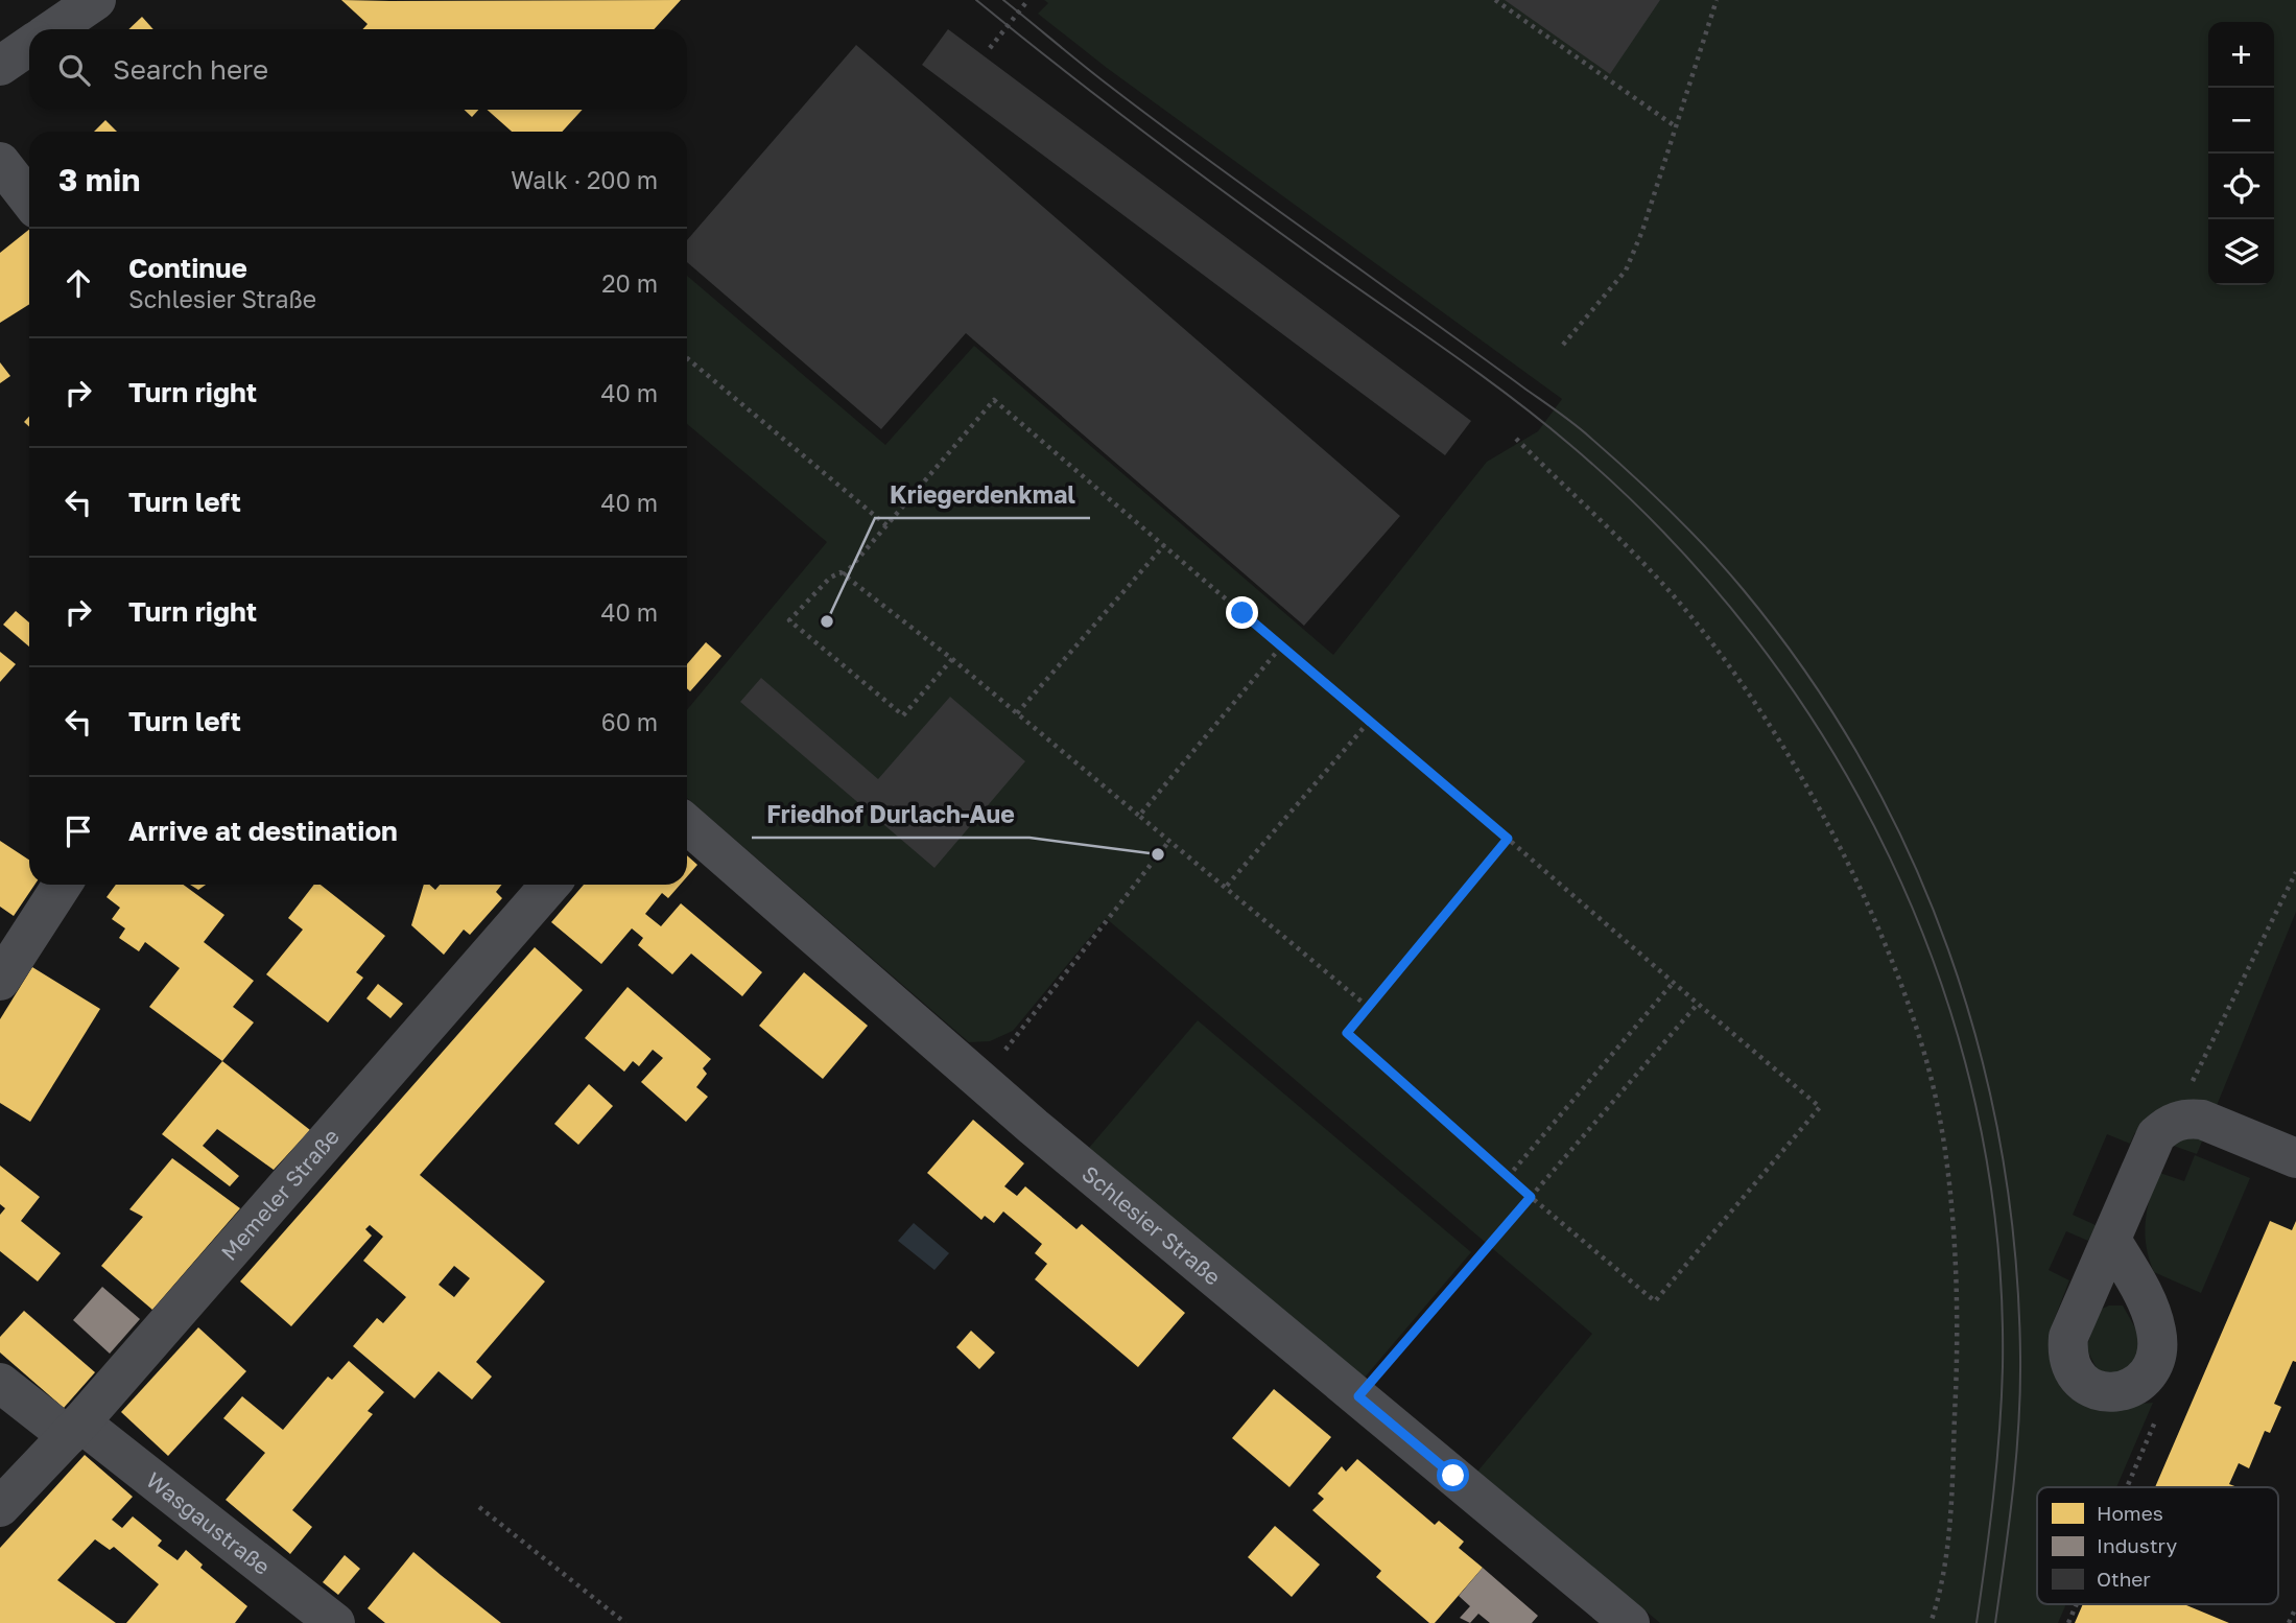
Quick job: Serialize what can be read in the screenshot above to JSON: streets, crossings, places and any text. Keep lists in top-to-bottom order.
{
  "streets": {
    "street": ["Memeler Straße", "Schlesier Straße", "Wasgaustraße"]
  },
  "crossings": [
    ["Memeler Straße", "Wasgaustraße"]
  ],
  "places": ["Kriegerdenkmal", "Friedhof Durlach-Aue"],
  "legend": ["Homes", "Industry", "Other"],
  "page": {
    "map_buttons": ["+", "−"],
    "search": "Search here",
    "heading": ["3 min", "Walk · 200 m"],
    "list": [
      ["Continue", "Schlesier Straße", "20 m"],
      ["Turn right", "40 m"],
      ["Turn left", "40 m"],
      ["Turn right", "40 m"],
      ["Turn left", "60 m"],
      "Arrive at destination"
    ]
  }
}
